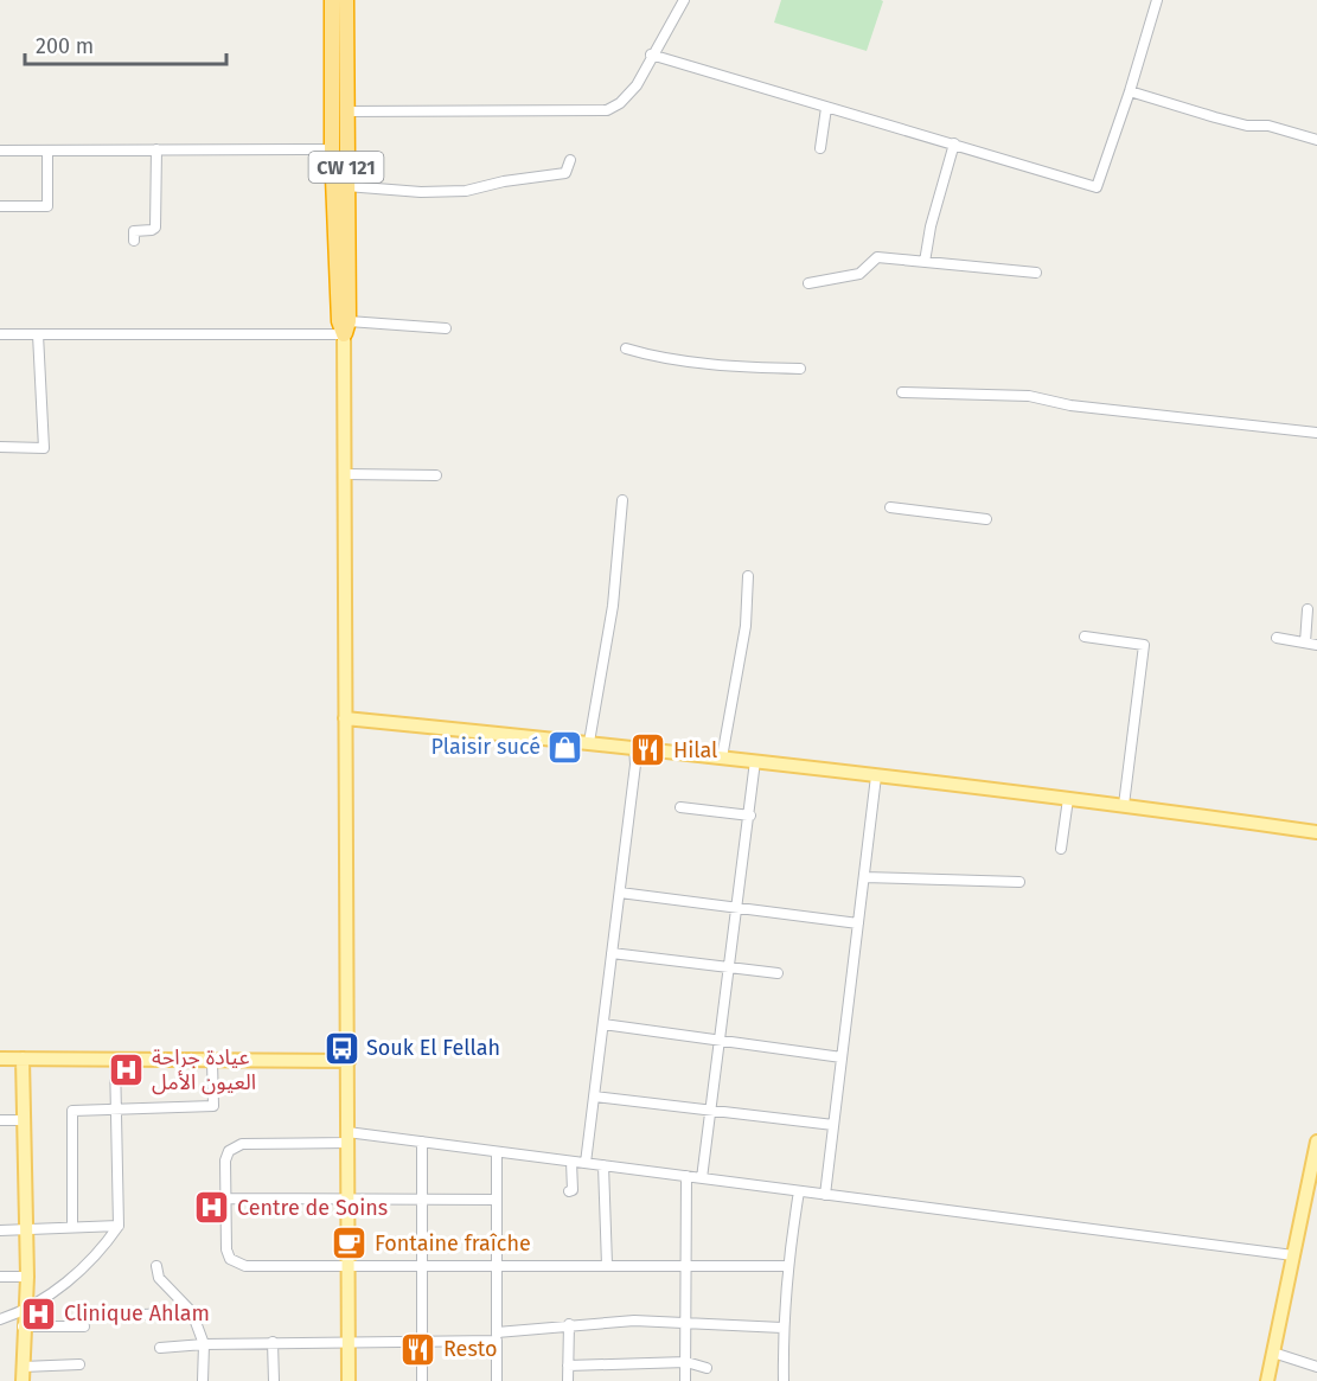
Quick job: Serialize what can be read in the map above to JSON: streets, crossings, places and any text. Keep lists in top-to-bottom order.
{
  "streets": {
    "highway": ["CW 121"]
  },
  "places": {
    "shop": ["Plaisir sucé"],
    "restaurant": ["Hilal", "Resto"],
    "bus stop": ["Souk El Fellah"],
    "hospital": ["عيادة جراحة العيون الأمل", "Centre de Soins", "Clinique Ahlam"],
    "cafe": ["Fontaine fraîche"]
  },
  "scale_bar": "200 m"
}
